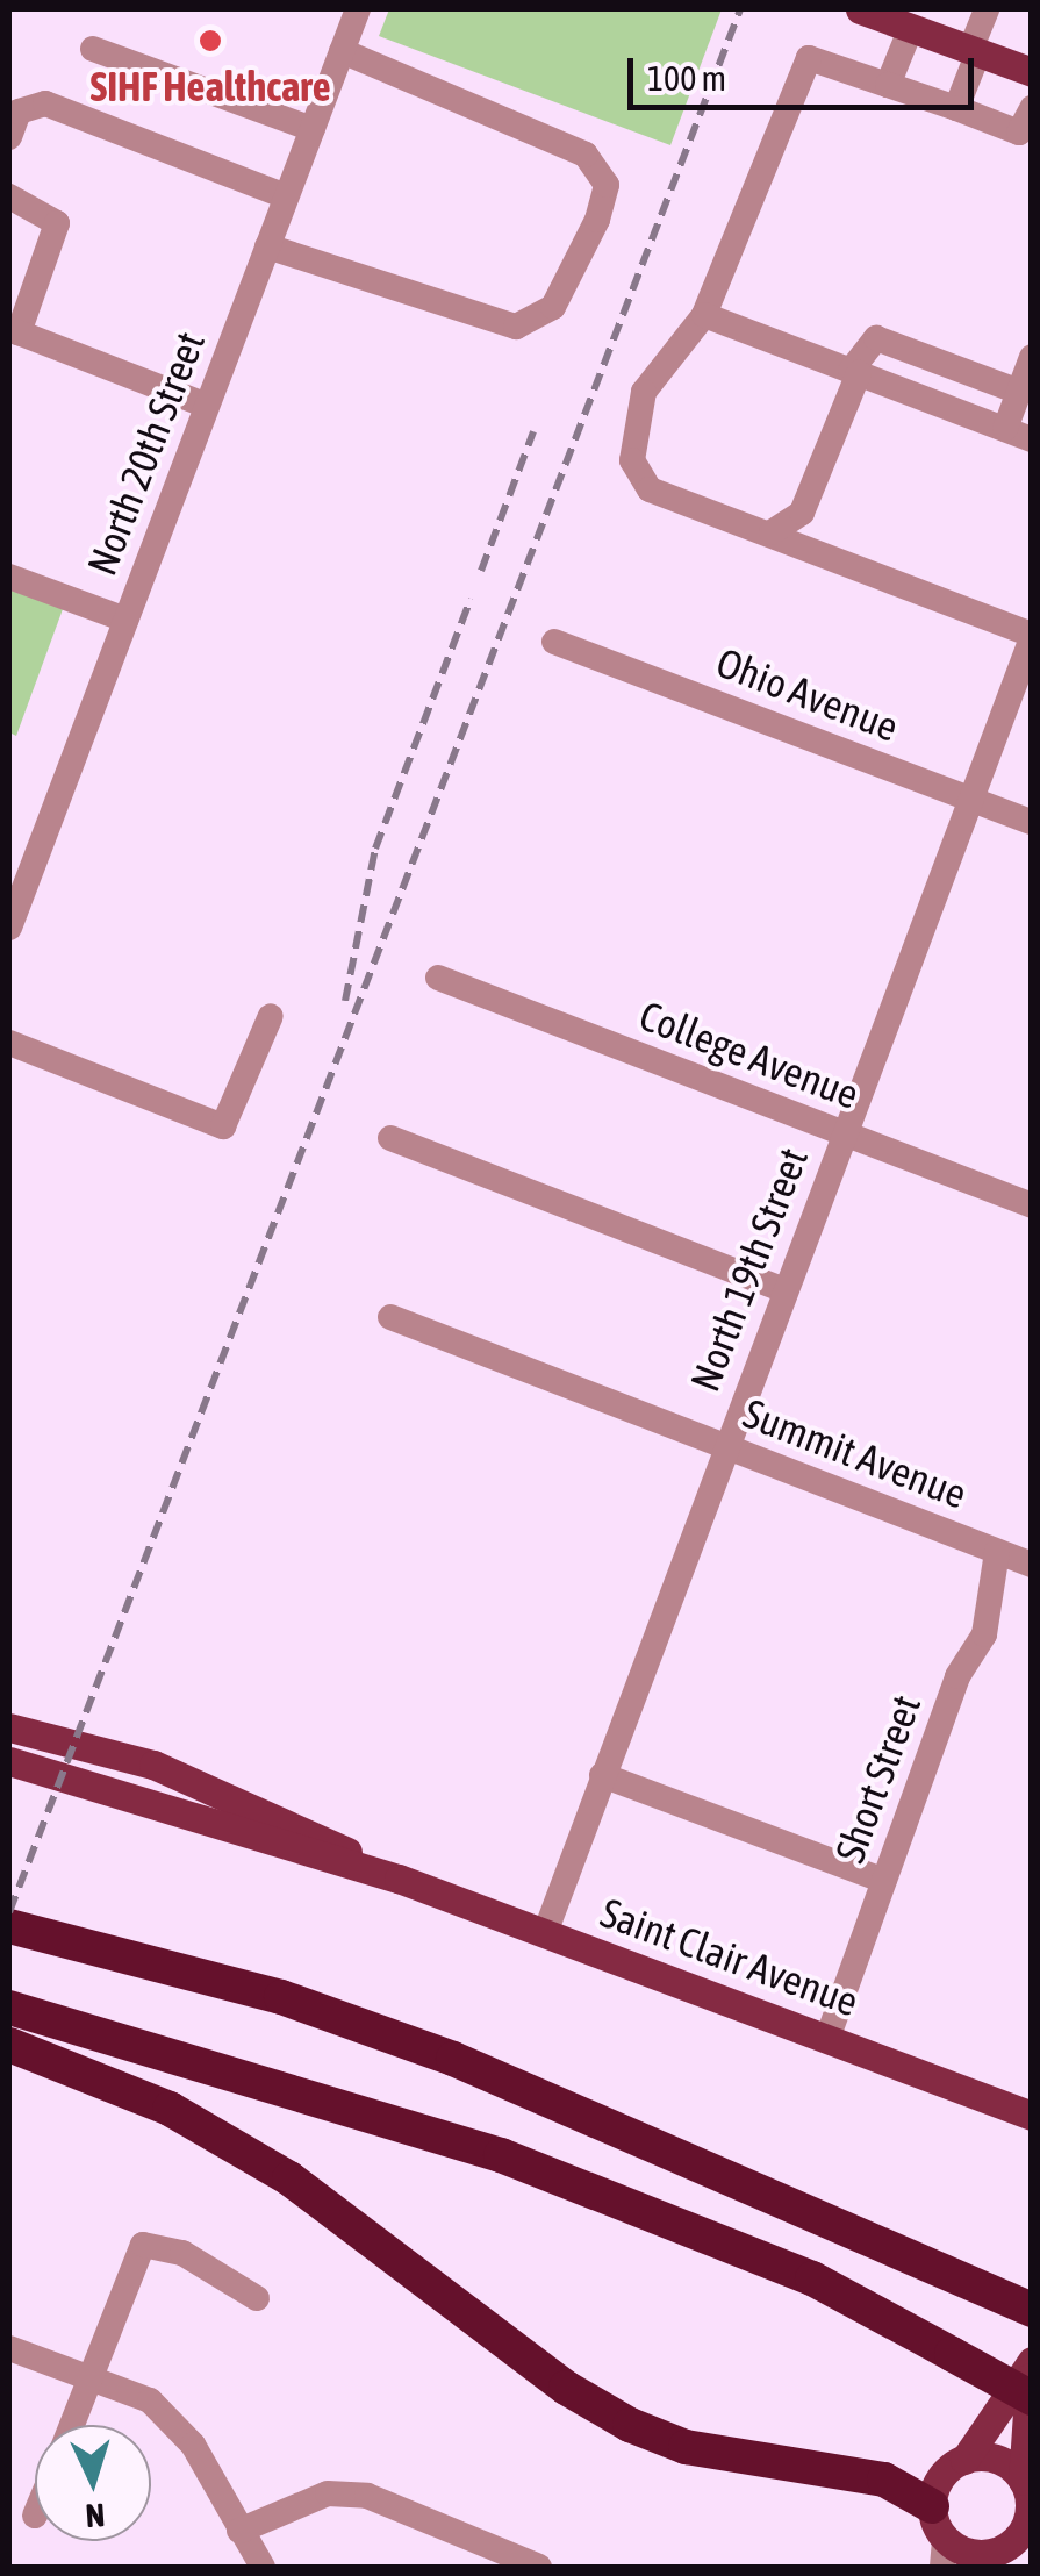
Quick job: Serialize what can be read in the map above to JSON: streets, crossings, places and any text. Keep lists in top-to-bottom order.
{
  "streets": {
    "main road": ["Saint Clair Avenue"],
    "street": [
      "North 20th Street",
      "Ohio Avenue",
      "College Avenue",
      "North 19th Street",
      "Summit Avenue",
      "Short Street"
    ]
  },
  "crossings": [
    ["Ohio Avenue", "North 19th Street"],
    ["College Avenue", "North 19th Street"],
    ["North 19th Street", "Summit Avenue"],
    ["North 19th Street", "Saint Clair Avenue"],
    ["Summit Avenue", "Short Street"],
    ["Short Street", "Saint Clair Avenue"]
  ],
  "places": ["SIHF Healthcare"],
  "scale_bar": "100 m",
  "north": "bottom"
}
